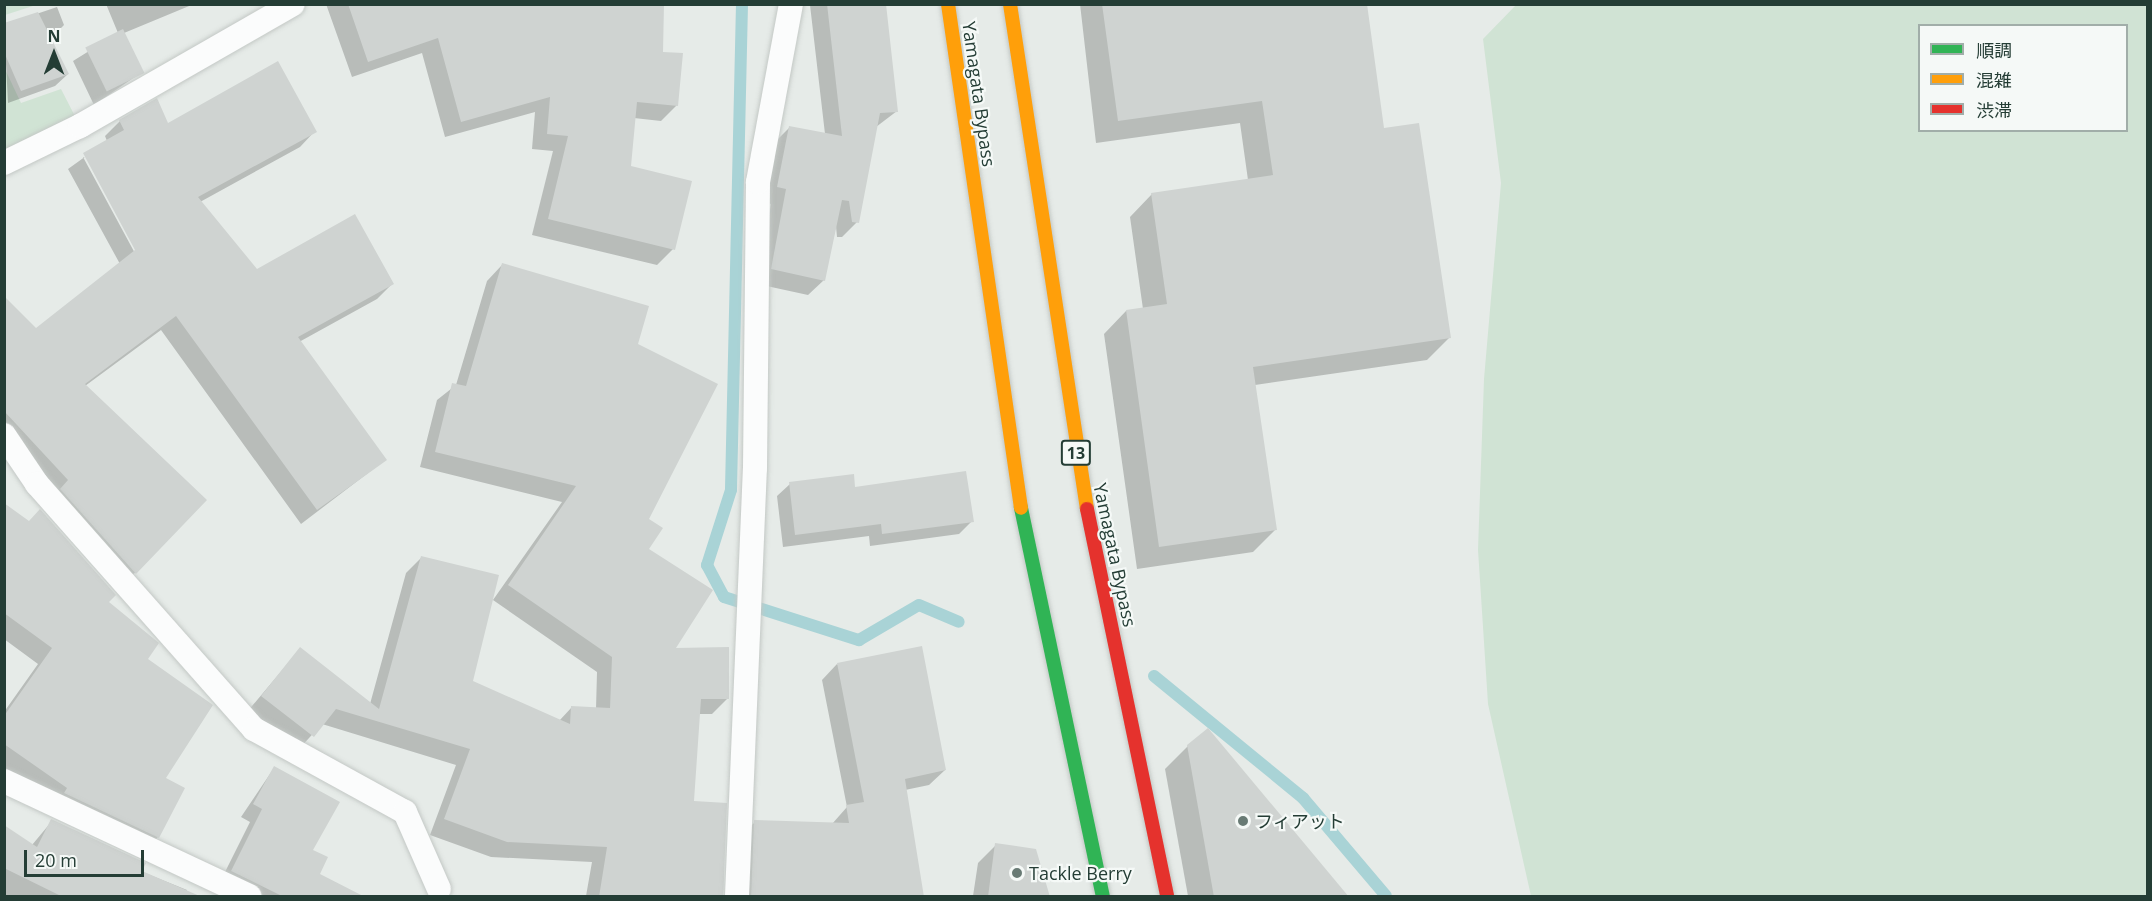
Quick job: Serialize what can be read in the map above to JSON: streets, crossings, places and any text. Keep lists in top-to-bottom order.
{
  "streets": {
    "highway": ["Yamagata Bypass", "13"]
  },
  "places": ["フィアット", "Tackle Berry"],
  "legend": ["順調", "混雑", "渋滞"],
  "scale_bar": "20 m",
  "north": "top"
}
